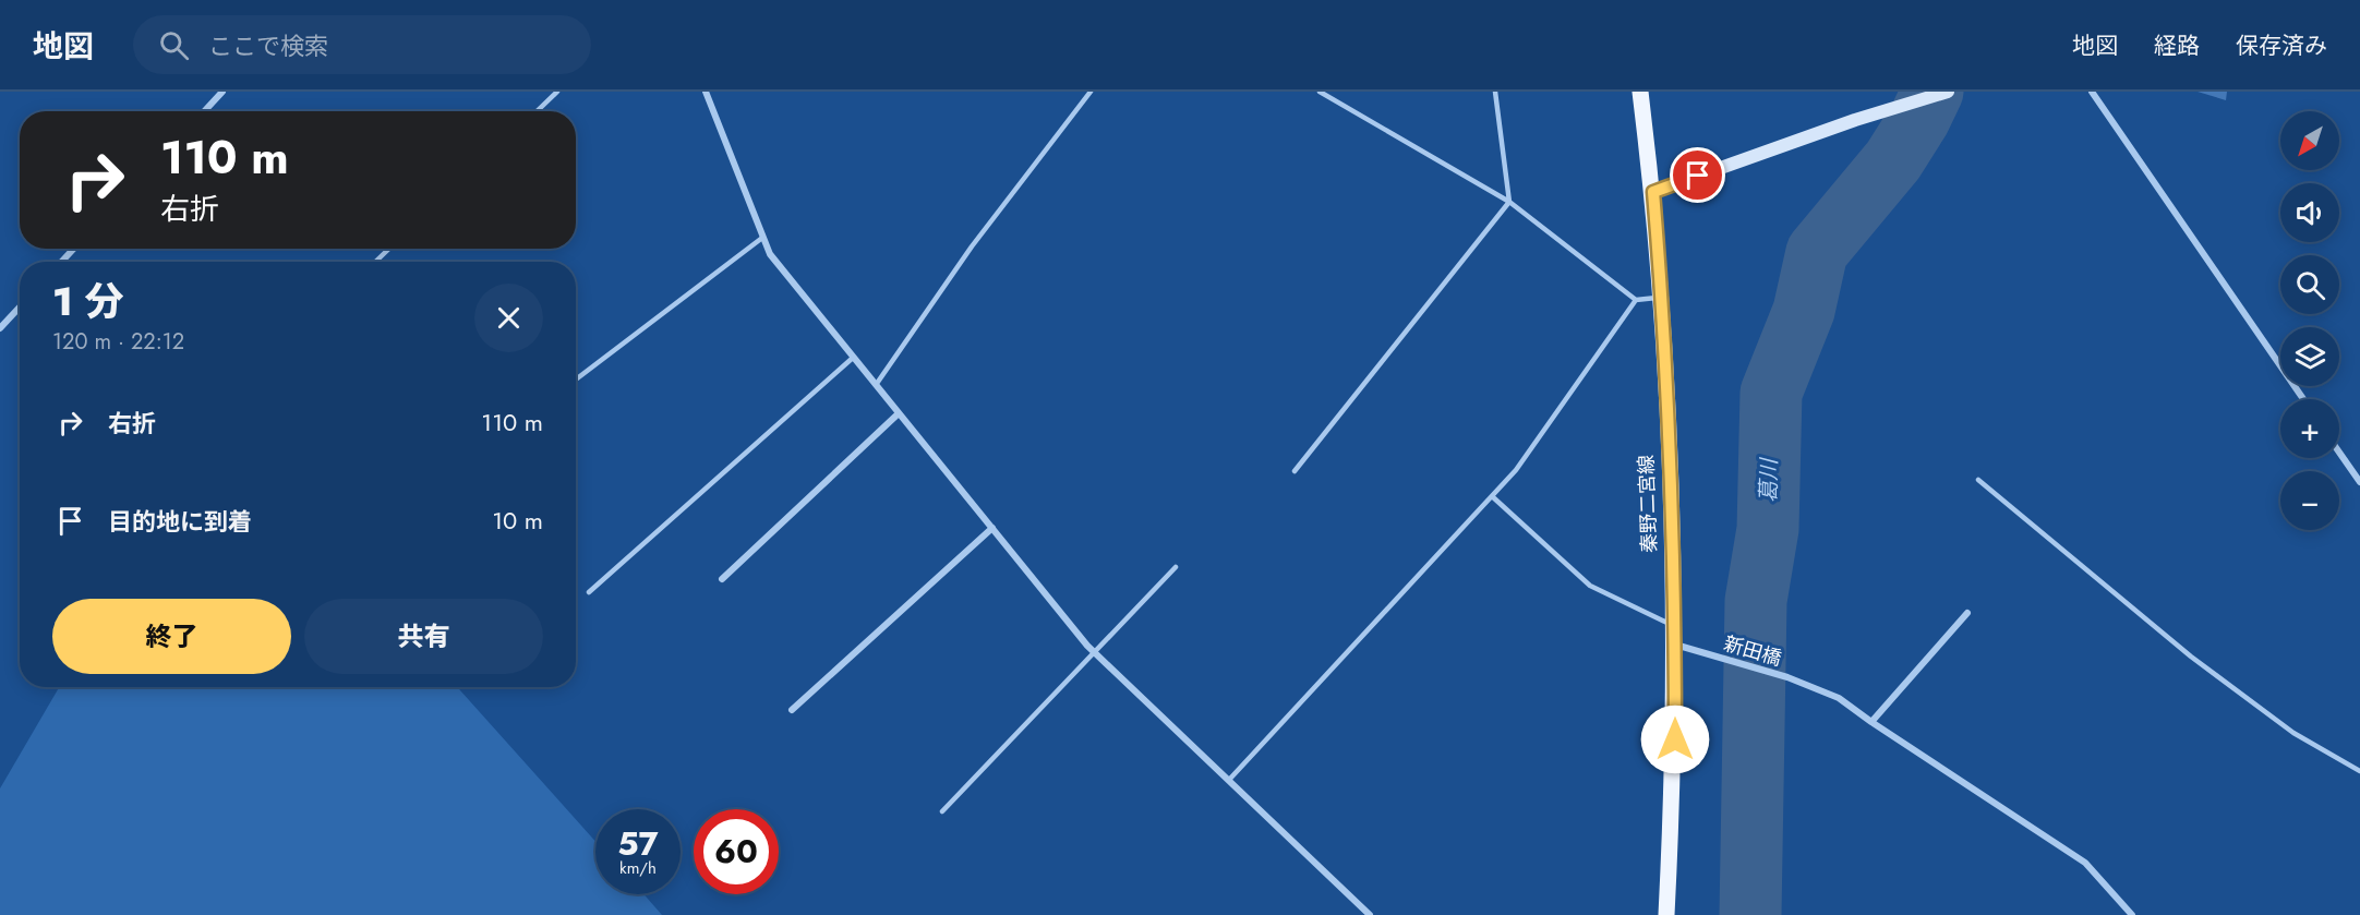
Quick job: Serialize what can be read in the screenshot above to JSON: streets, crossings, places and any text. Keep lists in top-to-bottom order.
{
  "streets": {
    "main road": ["秦野二宮線"],
    "street": ["新田橋"]
  },
  "crossings": [
    ["秦野二宮線", "新田橋"]
  ],
  "water": ["葛川"],
  "north": "bottom left",
  "page": {
    "header": "地図",
    "search": "ここで検索",
    "nav": ["地図", "経路", "保存済み"],
    "map_buttons": ["+", "−"],
    "turn": ["110 m", "右折"],
    "heading": ["1 分", "120 m · 22:12"],
    "list": [
      {
        "name": "右折",
        "value": "110 m"
      },
      {
        "name": "目的地に到着",
        "value": "10 m"
      }
    ],
    "buttons": ["終了", "共有"],
    "speed": "57 km/h",
    "limit": "60"
  }
}
